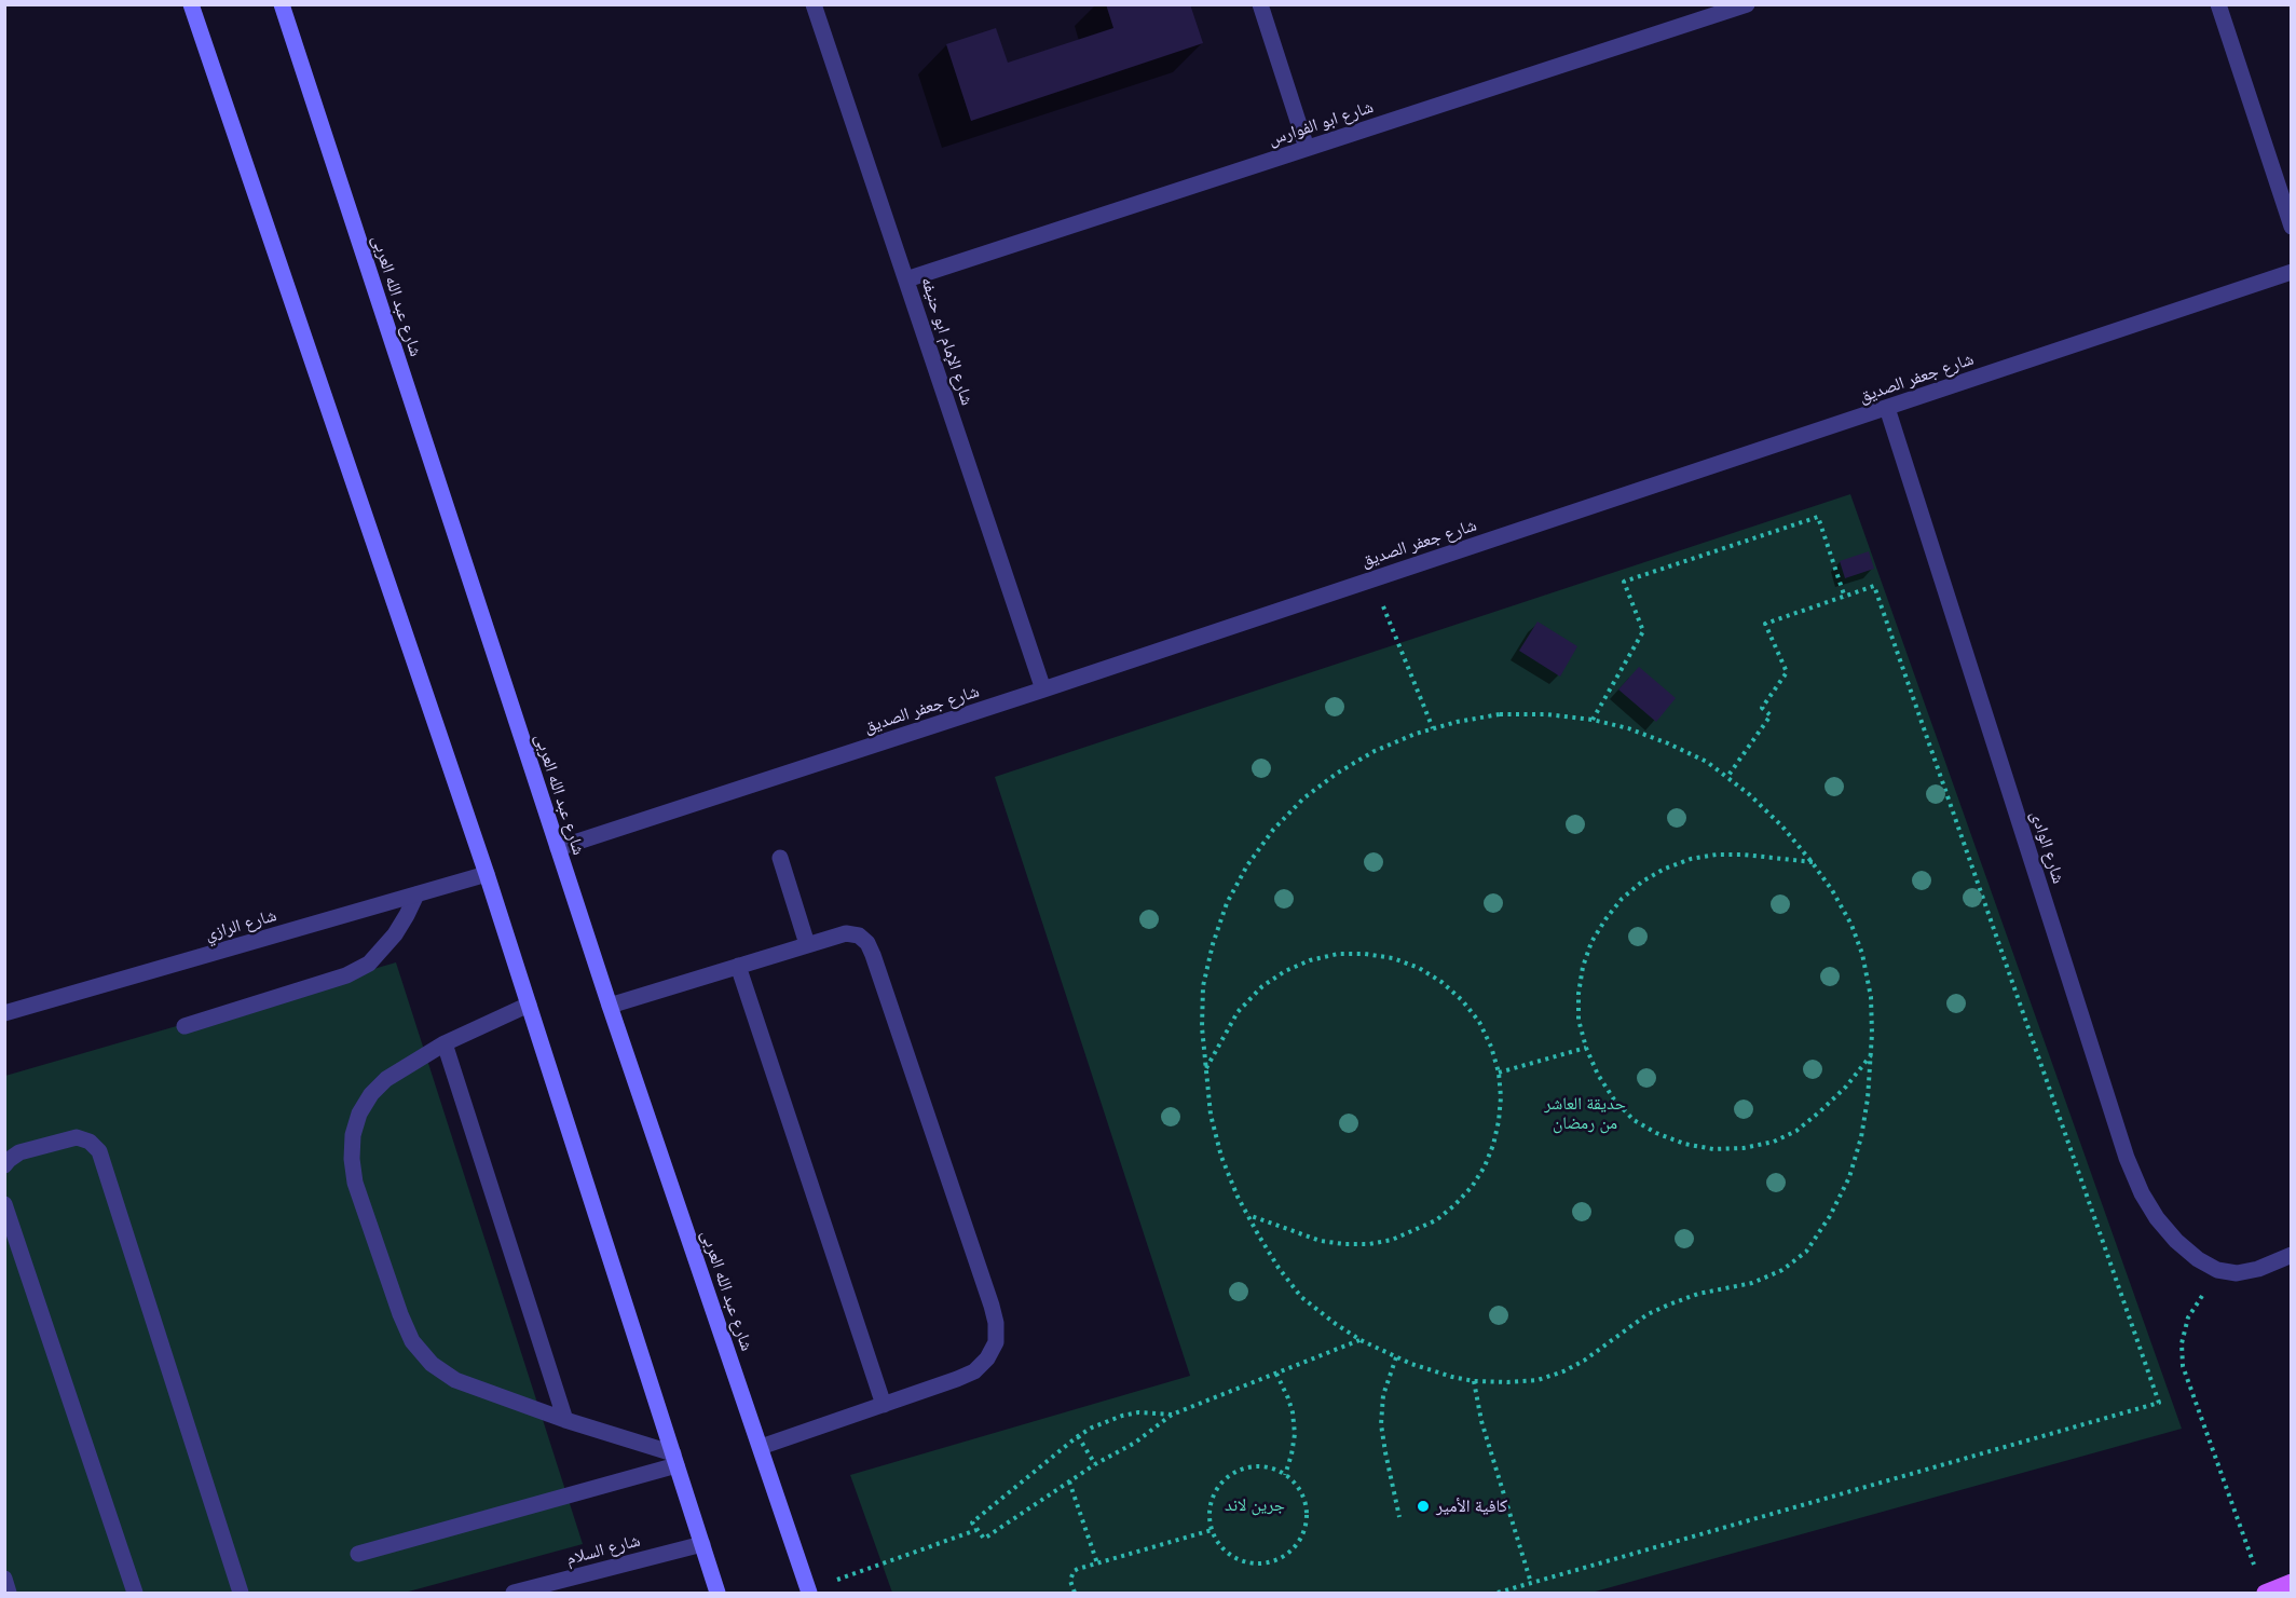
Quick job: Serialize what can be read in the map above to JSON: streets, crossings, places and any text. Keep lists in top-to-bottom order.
{
  "streets": {
    "main road": ["شارع عبد الله العربى"],
    "street": [
      "شارع ابو الفوارس",
      "شارع الإمام ابو حنيفه",
      "شارع جعفر الصديق",
      "شارع الوادى",
      "شارع الرازي",
      "شارع السلام"
    ]
  },
  "crossings": [
    ["شارع ابو الفوارس", "شارع الإمام ابو حنيفه"],
    ["شارع عبد الله العربى", "شارع جعفر الصديق"],
    ["شارع الإمام ابو حنيفه", "شارع جعفر الصديق"],
    ["شارع جعفر الصديق", "شارع الوادى"]
  ],
  "parks": ["حديقة العاشر من رمضان", "جرين لاند"],
  "places": ["كافية الأمير"]
}
